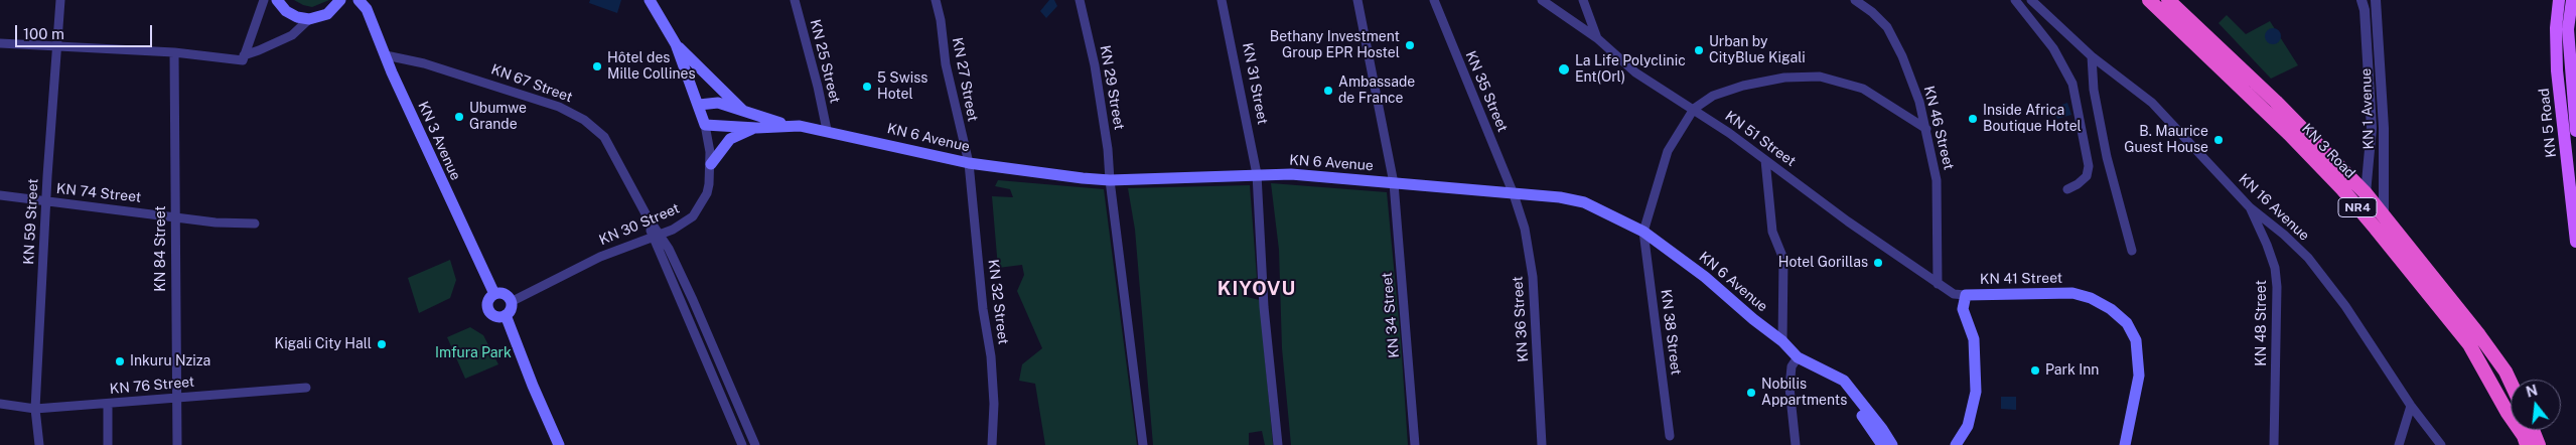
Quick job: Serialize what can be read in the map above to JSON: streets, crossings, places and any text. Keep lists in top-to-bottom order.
{
  "streets": {
    "highway": ["KN 3 Road", "NR4"],
    "main road": [
      "KN 5 Road",
      "KN 6 Avenue",
      "KN 3 Avenue",
      "KN 41 Street"
    ],
    "street": [
      "KN 25 Street",
      "KN 27 Street",
      "KN 67 Street",
      "KN 31 Street",
      "KN 29 Street",
      "KN 35 Street",
      "KN 1 Avenue",
      "KN 46 Street",
      "KN 51 Street",
      "KN 74 Street",
      "KN 16 Avenue",
      "KN 59 Street",
      "KN 30 Street",
      "KN 84 Street",
      "KN 32 Street",
      "KN 34 Street",
      "KN 36 Street",
      "KN 48 Street",
      "KN 38 Street",
      "KN 76 Street"
    ]
  },
  "crossings": [
    ["KN 25 Street", "KN 6 Avenue"],
    ["KN 27 Street", "KN 6 Avenue"],
    ["KN 27 Street", "KN 32 Street"],
    ["KN 67 Street", "KN 3 Avenue"],
    ["KN 67 Street", "KN 30 Street"],
    ["KN 31 Street", "KN 6 Avenue"],
    ["KN 29 Street", "KN 6 Avenue"],
    ["KN 35 Street", "KN 6 Avenue"],
    ["KN 35 Street", "KN 36 Street"],
    ["KN 1 Avenue", "KN 3 Road"],
    ["KN 46 Street", "KN 51 Street"],
    ["KN 6 Avenue", "KN 30 Street"],
    ["KN 6 Avenue", "KN 32 Street"],
    ["KN 6 Avenue", "KN 34 Street"],
    ["KN 6 Avenue", "KN 36 Street"],
    ["KN 6 Avenue", "KN 38 Street"],
    ["KN 51 Street", "KN 41 Street"],
    ["KN 3 Avenue", "KN 30 Street"],
    ["KN 74 Street", "KN 59 Street"],
    ["KN 74 Street", "KN 84 Street"],
    ["KN 16 Avenue", "KN 48 Street"],
    ["KN 59 Street", "KN 76 Street"],
    ["KN 84 Street", "KN 76 Street"]
  ],
  "districts": ["KIYOVU"],
  "parks": ["Imfura Park"],
  "places": [
    "Bethany Investment Group EPR Hostel",
    "Urban by CityBlue Kigali",
    "Hôtel des Mille Collines",
    "La Life Polyclinic Ent(Orl)",
    "5 Swiss Hotel",
    "Ambassade de France",
    "Ubumwe Grande",
    "Inside Africa Boutique Hotel",
    "B. Maurice Guest House",
    "Hotel Gorillas",
    "Kigali City Hall",
    "Inkuru Nziza",
    "Park Inn",
    "Nobilis Appartments"
  ],
  "scale_bar": "100 m",
  "north": "top"
}
